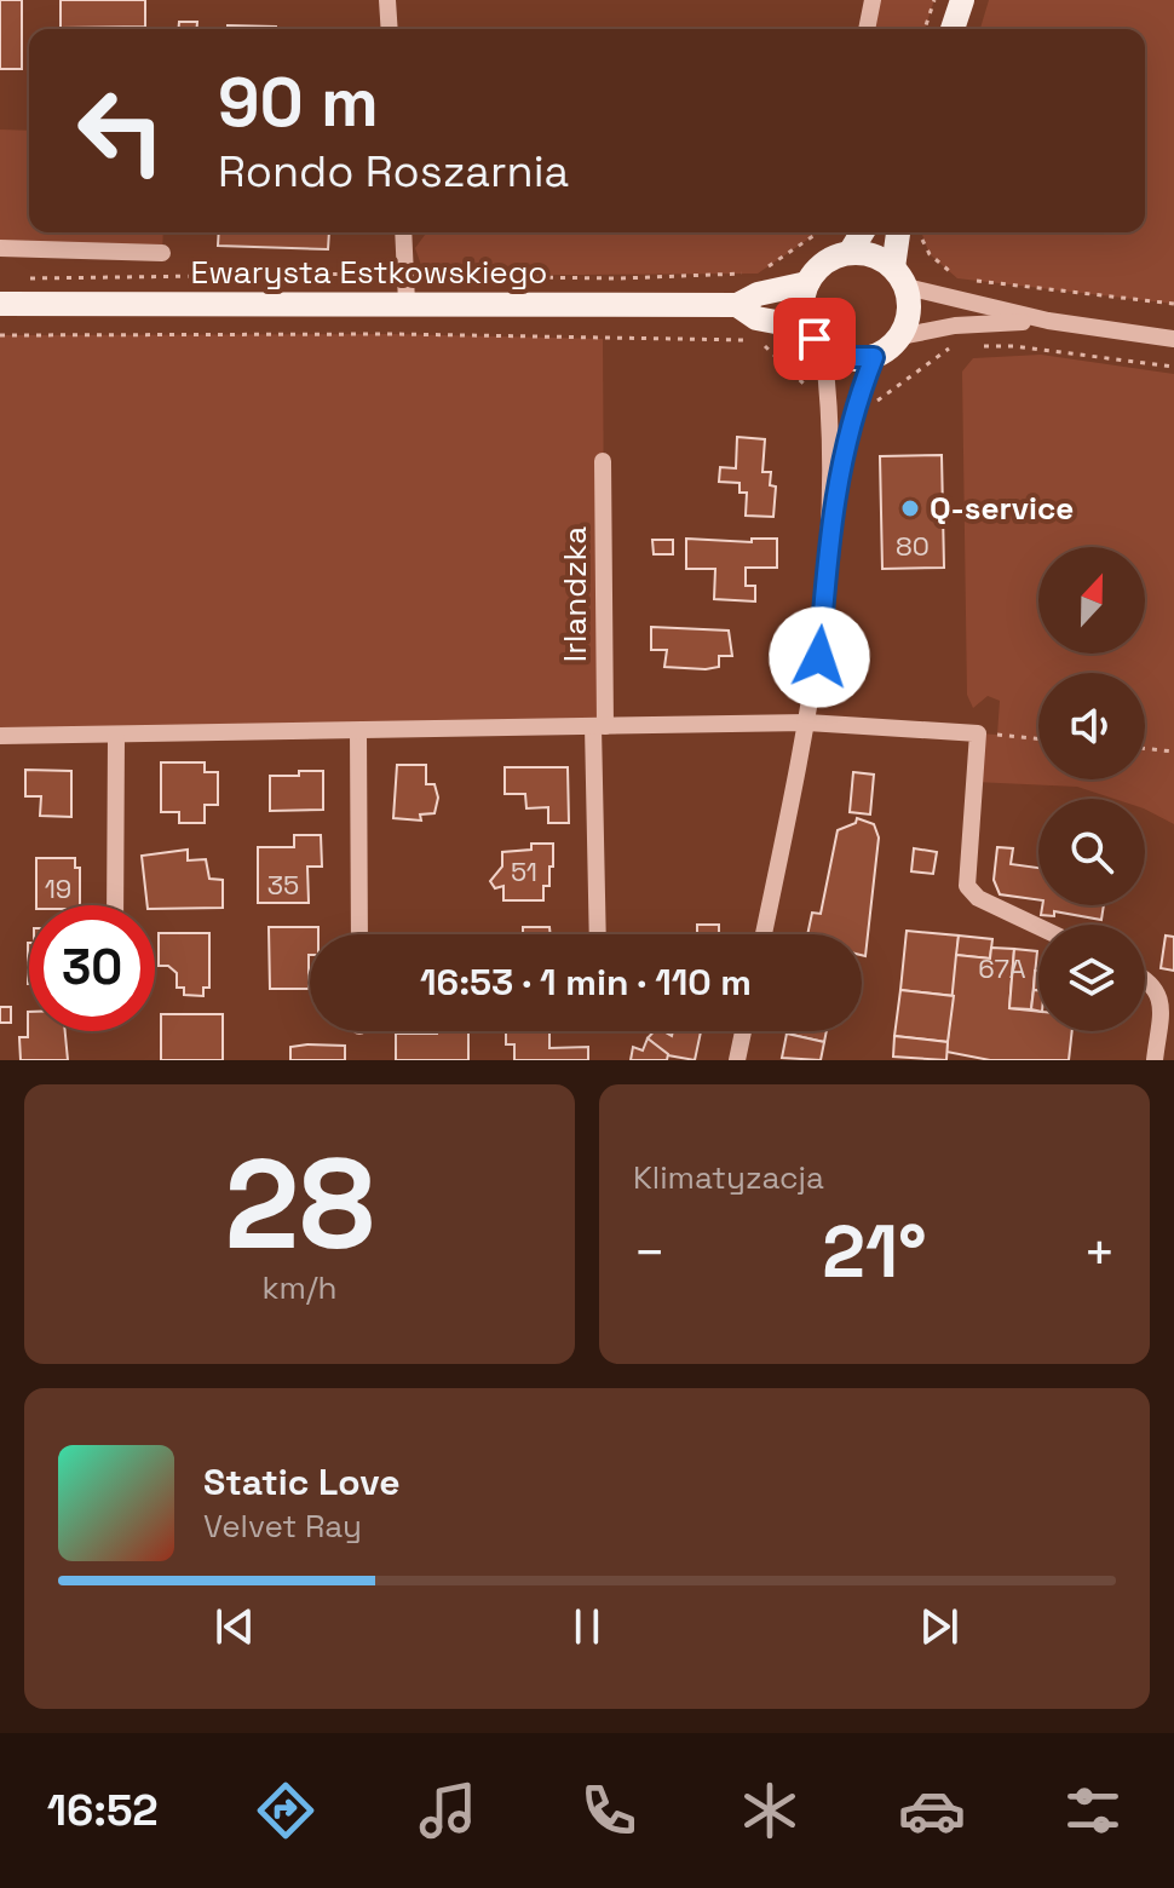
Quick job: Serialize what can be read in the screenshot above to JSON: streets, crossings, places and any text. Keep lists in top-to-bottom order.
{
  "streets": {
    "main road": ["Ewarysta Estkowskiego"],
    "street": ["Irlandzka"]
  },
  "places": ["Q-service"],
  "house_numbers": [
    "80",
    "51",
    "35",
    "19",
    "67A"
  ],
  "north": "top",
  "page": {
    "turn": ["90 m", "Rondo Roszarnia"],
    "limit": "30",
    "trip": "16:53 · 1 min · 110 m",
    "tile": [
      ["28", "km/h"],
      "Klimatyzacja"
    ],
    "heat": ["−", "21°", "+"],
    "song": ["Static Love", "Velvet Ray"],
    "tabs": "16:52"
  }
}
